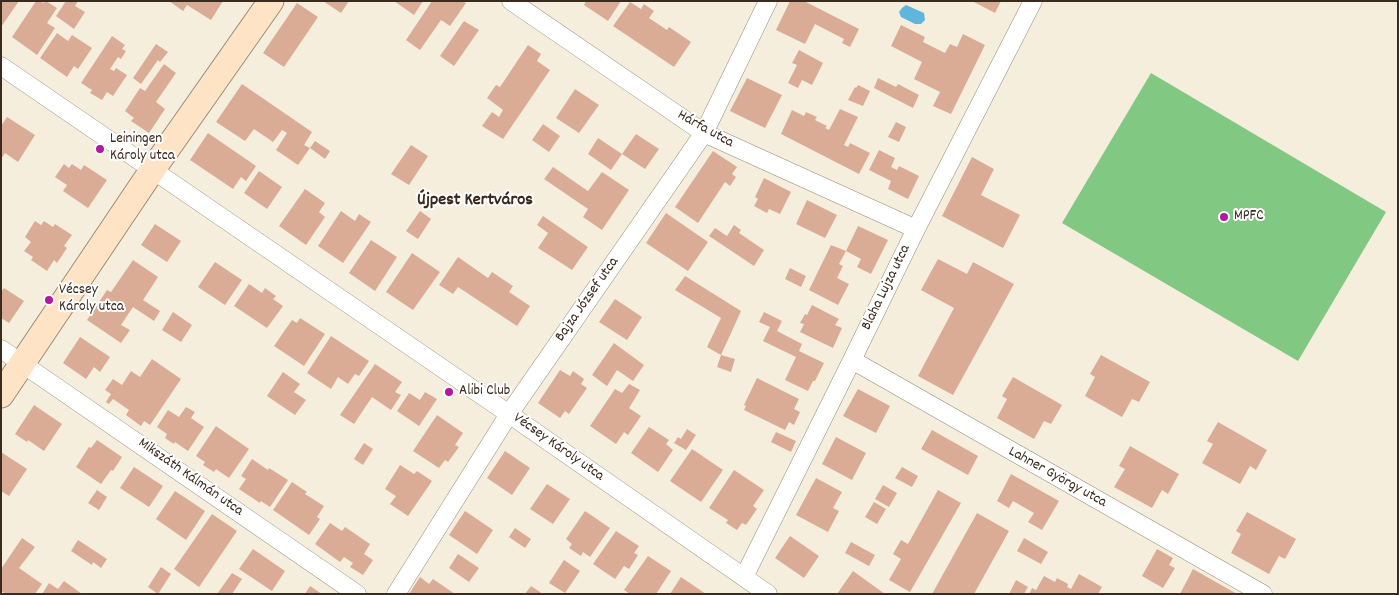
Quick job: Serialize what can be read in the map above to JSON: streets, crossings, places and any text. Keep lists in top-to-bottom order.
{
  "streets": {
    "street": [
      "Hárfa utca",
      "Blaha Lujza utca",
      "Bajza József utca",
      "Vécsey Károly utca",
      "Mikszáth Kálmán utca",
      "Lahner György utca"
    ]
  },
  "crossings": [
    ["Hárfa utca", "Blaha Lujza utca"],
    ["Hárfa utca", "Bajza József utca"],
    ["Blaha Lujza utca", "Vécsey Károly utca"],
    ["Blaha Lujza utca", "Lahner György utca"],
    ["Bajza József utca", "Vécsey Károly utca"]
  ],
  "districts": ["Újpest Kertváros"],
  "places": [
    "Leiningen Károly utca",
    "MPFC",
    "Vécsey Károly utca",
    "Alibi Club"
  ]
}
